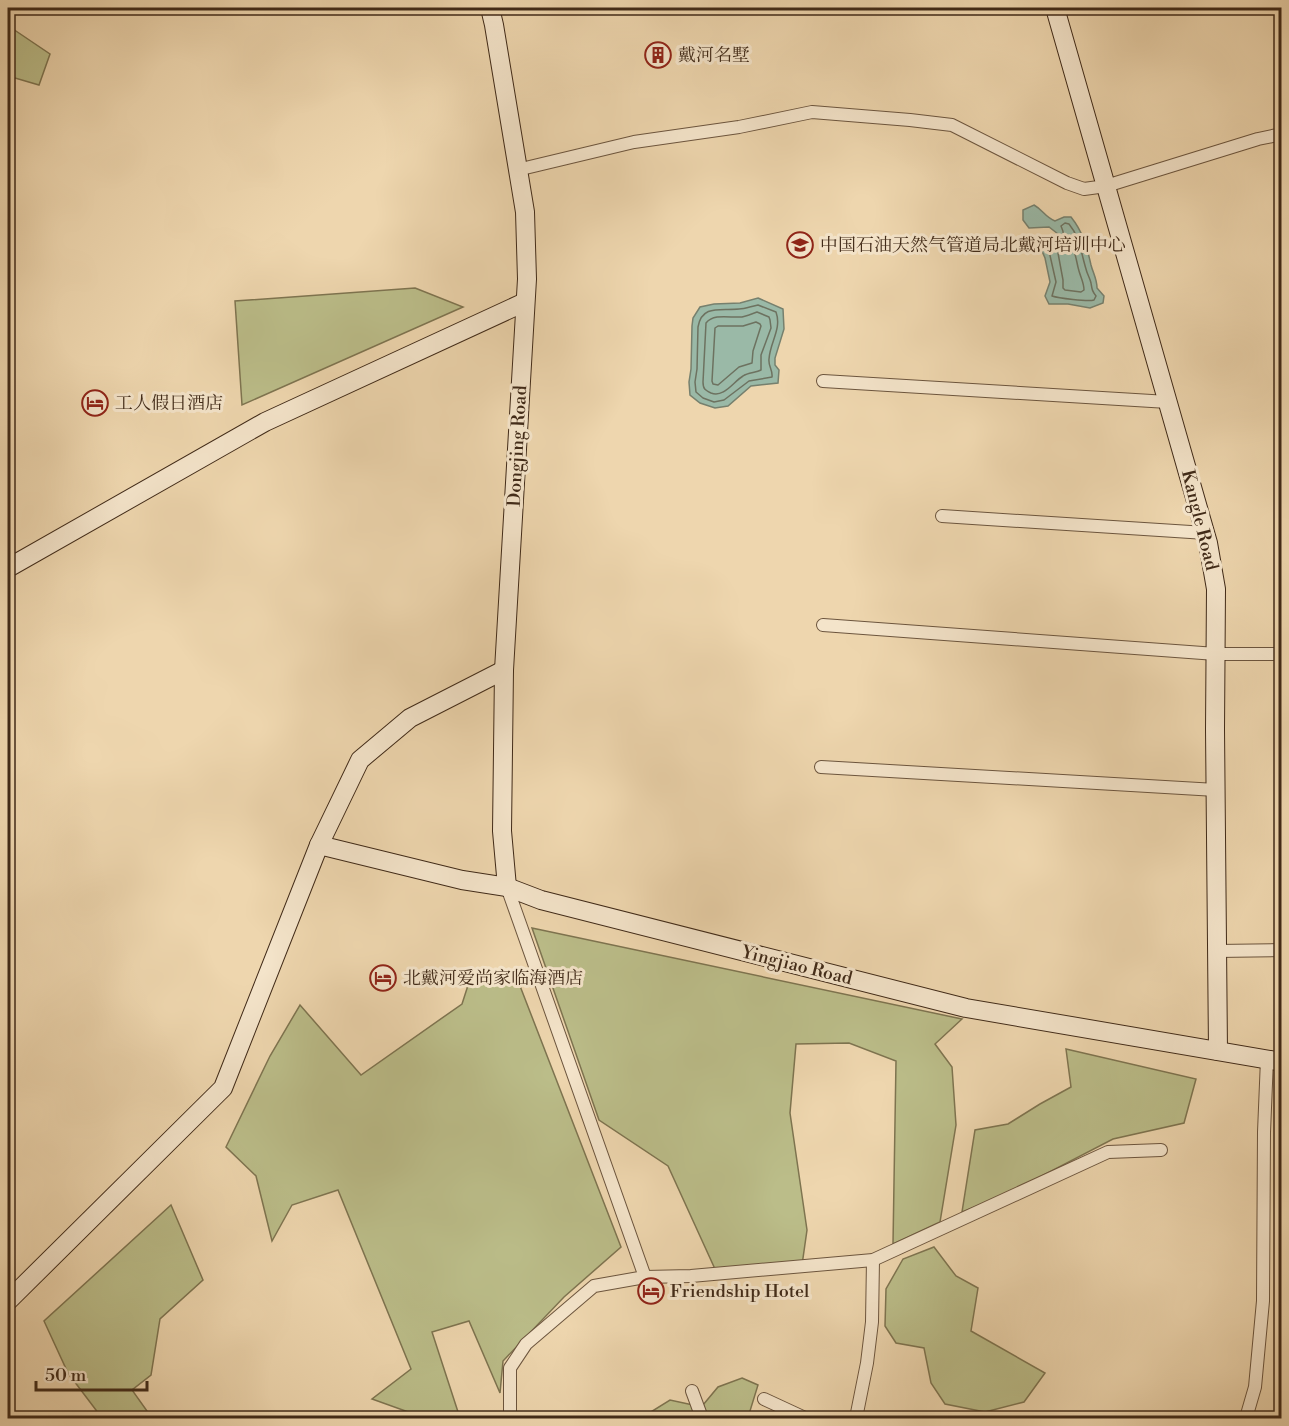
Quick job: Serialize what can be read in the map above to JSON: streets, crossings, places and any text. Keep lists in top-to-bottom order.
{
  "streets": {
    "main road": ["Dongjing Road", "Kangle Road", "Yingjiao Road"]
  },
  "crossings": [
    ["Dongjing Road", "Yingjiao Road"],
    ["Kangle Road", "Yingjiao Road"]
  ],
  "places": {
    "building": ["戴河名墅"],
    "school or university": ["中国石油天然气管道局北戴河培训中心"],
    "hotel": ["工人假日酒店", "北戴河爱尚家临海酒店", "Friendship Hotel"]
  },
  "scale_bar": "50 m"
}
